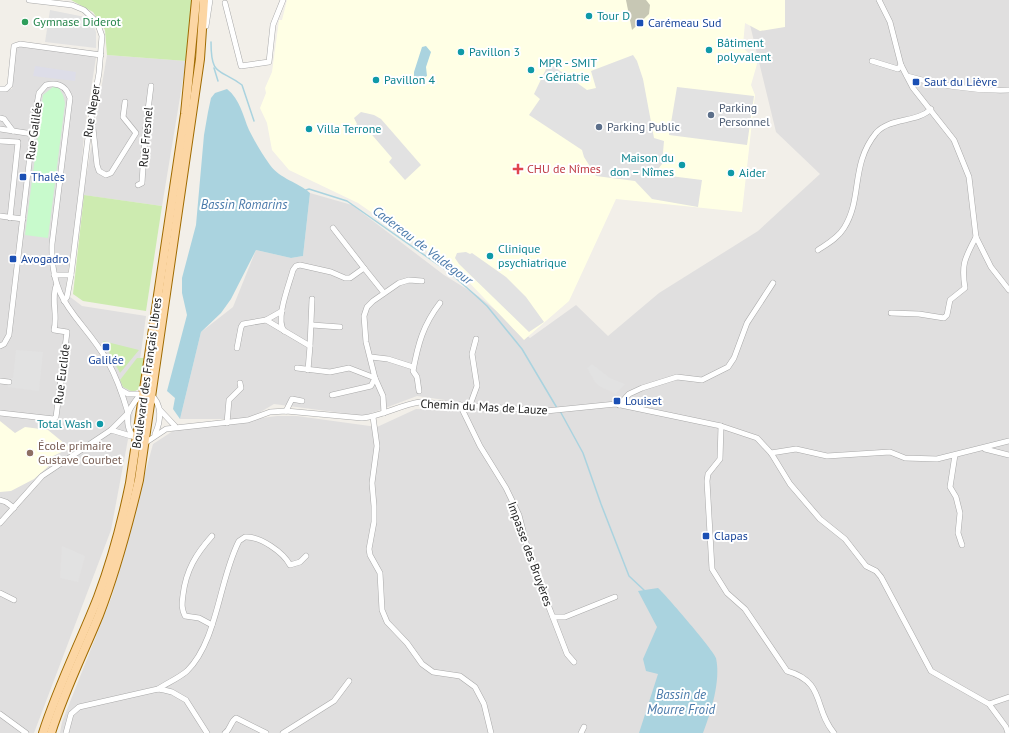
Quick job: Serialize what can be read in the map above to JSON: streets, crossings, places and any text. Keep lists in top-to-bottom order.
{
  "streets": {
    "main road": ["Boulevard des Français Libres"],
    "street": [
      "Rue Neper",
      "Rue Galilée",
      "Rue Fresnel",
      "Rue Euclide",
      "Chemin du Mas de Lauze",
      "Impasse des Bruyères"
    ]
  },
  "crossings": [
    ["Rue Neper", "Rue Galilée"],
    ["Rue Galilée", "Rue Euclide"],
    ["Chemin du Mas de Lauze", "Impasse des Bruyères"]
  ],
  "water": ["Bassin Romarins", "Cadereau de Valdegour", "Bassin de Mourre Froid"],
  "places": {
    "other": [
      "Tour D",
      "Gymnase Diderot",
      "Bâtiment polyvalent",
      "Pavillon 3",
      "MPR - SMIT - Gériatrie",
      "Pavillon 4",
      "Parking Personnel",
      "Parking Public",
      "Villa Terrone",
      "Maison du don – Nîmes",
      "Aider",
      "Clinique psychiatrique",
      "Total Wash",
      "École primaire Gustave Courbet"
    ],
    "transit": [
      "Carémeau Sud",
      "Saut du Lièvre",
      "Thalès",
      "Avogadro",
      "Galilée",
      "Louiset",
      "Clapas"
    ],
    "health": ["CHU de Nîmes"]
  }
}
